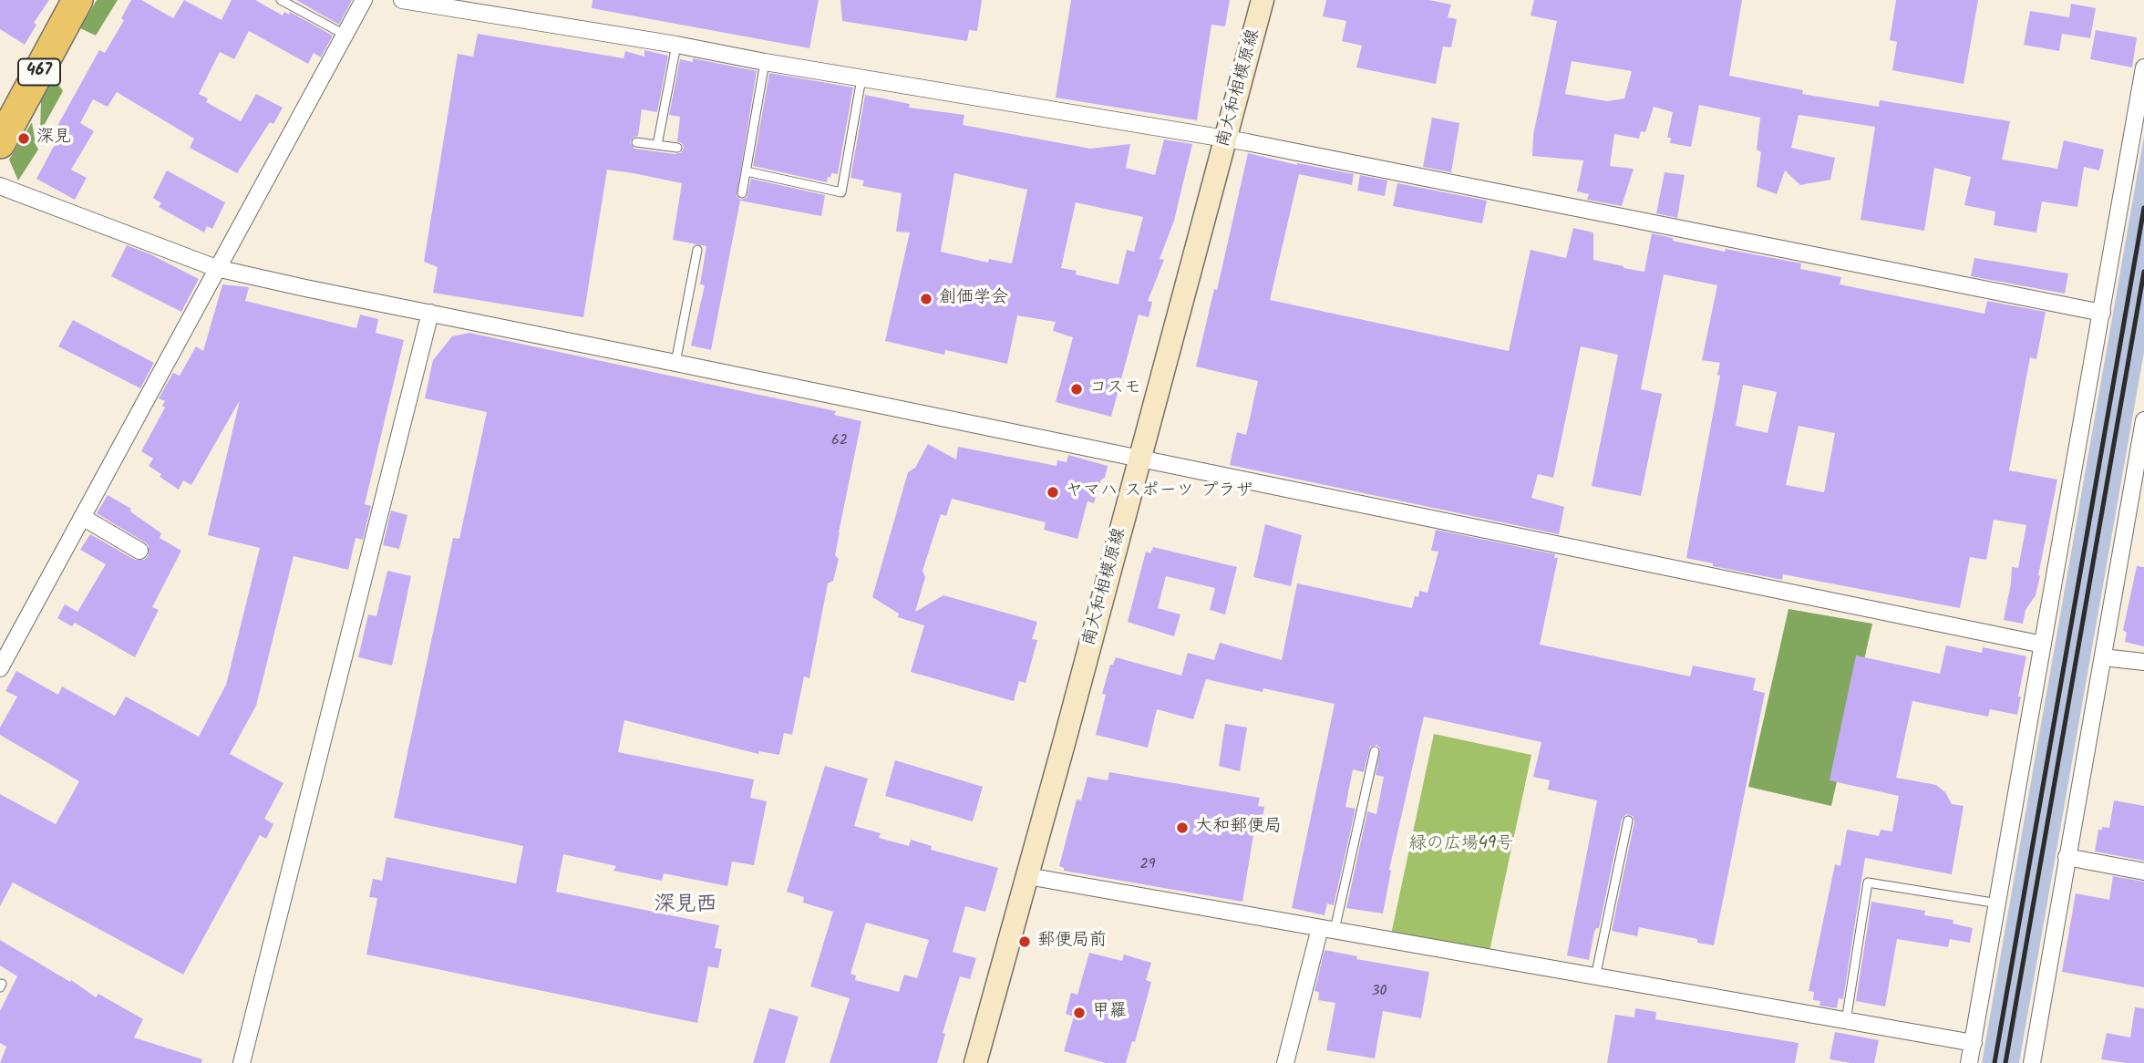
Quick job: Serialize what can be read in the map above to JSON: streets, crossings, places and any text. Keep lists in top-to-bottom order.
{
  "streets": {
    "highway": ["467"],
    "street": ["南大和相模原線"]
  },
  "districts": ["深見西"],
  "parks": ["緑の広場49号"],
  "places": [
    "深見",
    "創価学会",
    "コスモ",
    "ヤマハ スポーツ プラザ",
    "大和郵便局",
    "郵便局前",
    "甲羅"
  ],
  "house_numbers": ["62", "29", "30"]
}
